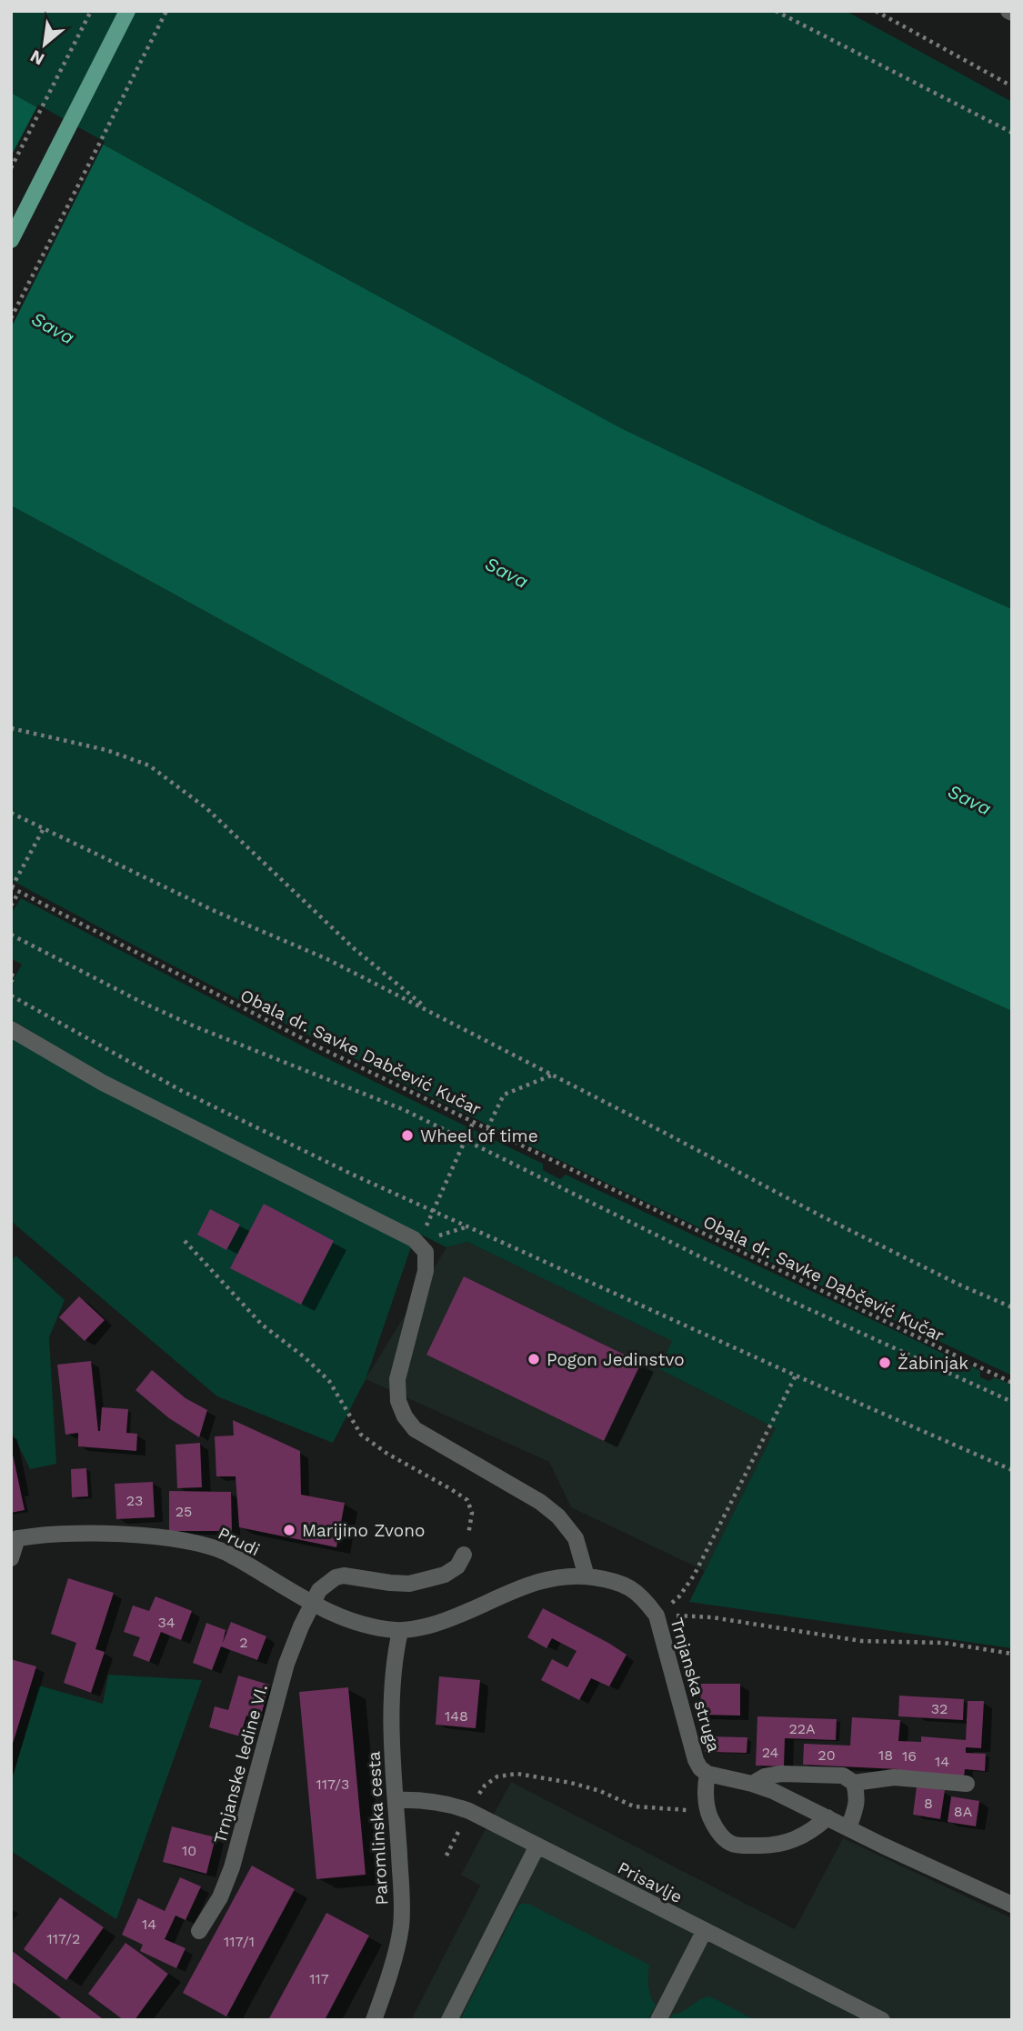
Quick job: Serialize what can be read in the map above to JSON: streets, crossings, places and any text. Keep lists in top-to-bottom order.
{
  "streets": {
    "street": [
      "Prudi",
      "Trnjanska struga",
      "Trnjanske ledine VI.",
      "Paromlinska cesta",
      "Prisavlje"
    ],
    "path": ["Obala dr. Savke Dabčević Kučar"]
  },
  "crossings": [
    ["Prudi", "Trnjanska struga"],
    ["Prudi", "Trnjanske ledine VI."],
    ["Prudi", "Paromlinska cesta"],
    ["Trnjanska struga", "Paromlinska cesta"],
    ["Paromlinska cesta", "Prisavlje"]
  ],
  "water": ["Sava"],
  "places": [
    "Wheel of time",
    "Pogon Jedinstvo",
    "Žabinjak",
    "Marijino Zvono"
  ],
  "house_numbers": [
    "23",
    "25",
    "34",
    "2",
    "32",
    "148",
    "22A",
    "24",
    "20",
    "18",
    "16",
    "14",
    "117/3",
    "8",
    "8A",
    "10",
    "14",
    "117/2",
    "117/1",
    "117"
  ],
  "north": "bottom left"
}
